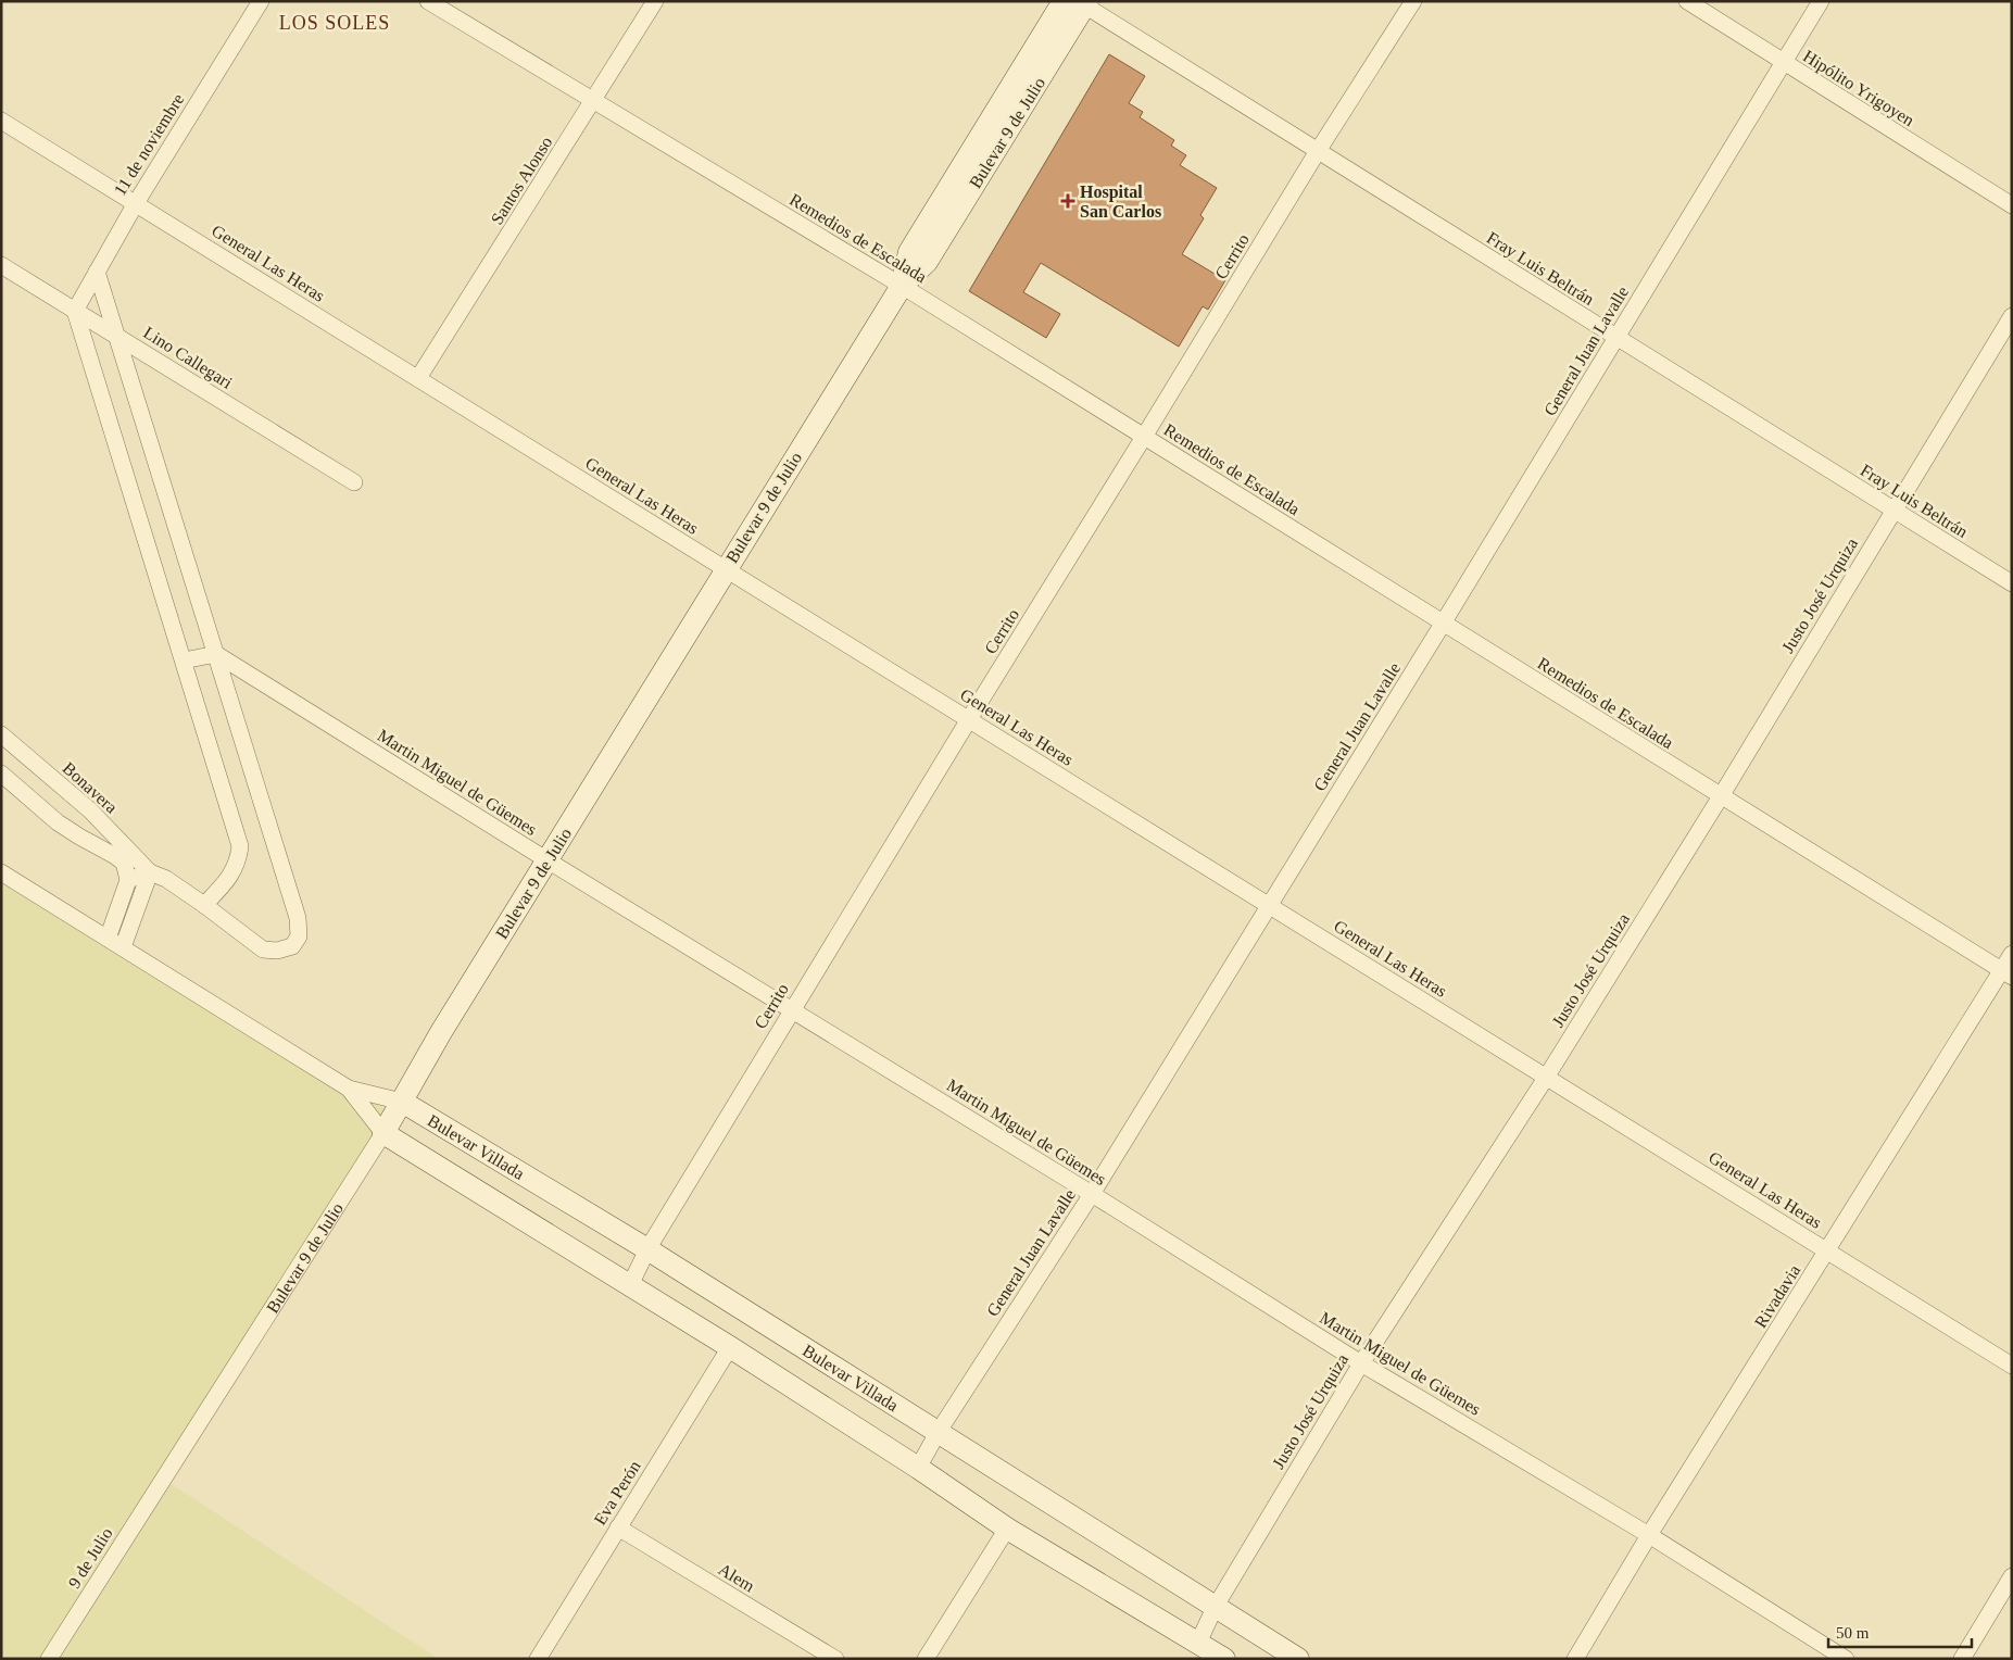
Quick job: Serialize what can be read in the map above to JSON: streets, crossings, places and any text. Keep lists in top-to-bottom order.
{
  "streets": {
    "main road": ["Bulevar 9 de Julio", "Bulevar Villada"],
    "street": [
      "Hipólito Yrigoyen",
      "11 de noviembre",
      "Santos Alonso",
      "Remedios de Escalada",
      "Cerrito",
      "General Las Heras",
      "Fray Luis Beltrán",
      "General Juan Lavalle",
      "Lino Callegari",
      "Justo José Urquiza",
      "Martin Miguel de Güemes",
      "Bonavera",
      "Rivadavia",
      "Eva Perón",
      "9 de Julio",
      "Alem"
    ]
  },
  "crossings": [
    ["Hipólito Yrigoyen", "General Juan Lavalle"],
    ["Bulevar 9 de Julio", "Remedios de Escalada"],
    ["Bulevar 9 de Julio", "General Las Heras"],
    ["Bulevar 9 de Julio", "Fray Luis Beltrán"],
    ["Bulevar 9 de Julio", "Martin Miguel de Güemes"],
    ["Bulevar 9 de Julio", "Bulevar Villada"],
    ["Bulevar 9 de Julio", "9 de Julio"],
    ["11 de noviembre", "General Las Heras"],
    ["11 de noviembre", "Lino Callegari"],
    ["11 de noviembre", "Bonavera"],
    ["Santos Alonso", "Remedios de Escalada"],
    ["Santos Alonso", "General Las Heras"],
    ["Remedios de Escalada", "Cerrito"],
    ["Remedios de Escalada", "General Juan Lavalle"],
    ["Remedios de Escalada", "Justo José Urquiza"],
    ["Remedios de Escalada", "Rivadavia"],
    ["Cerrito", "General Las Heras"],
    ["Cerrito", "Fray Luis Beltrán"],
    ["Cerrito", "Martin Miguel de Güemes"],
    ["Cerrito", "Bulevar Villada"],
    ["General Las Heras", "General Juan Lavalle"],
    ["General Las Heras", "Justo José Urquiza"],
    ["General Las Heras", "Rivadavia"],
    ["Fray Luis Beltrán", "General Juan Lavalle"],
    ["Fray Luis Beltrán", "Justo José Urquiza"],
    ["General Juan Lavalle", "Martin Miguel de Güemes"],
    ["General Juan Lavalle", "Bulevar Villada"],
    ["Lino Callegari", "Bonavera"],
    ["Justo José Urquiza", "Martin Miguel de Güemes"],
    ["Justo José Urquiza", "Bulevar Villada"],
    ["Martin Miguel de Güemes", "Bonavera"],
    ["Martin Miguel de Güemes", "Rivadavia"],
    ["Bulevar Villada", "Eva Perón"],
    ["Eva Perón", "Alem"]
  ],
  "districts": ["LOS SOLES"],
  "places": {
    "health": ["Hospital San Carlos"]
  },
  "scale_bar": "50 m"
}
